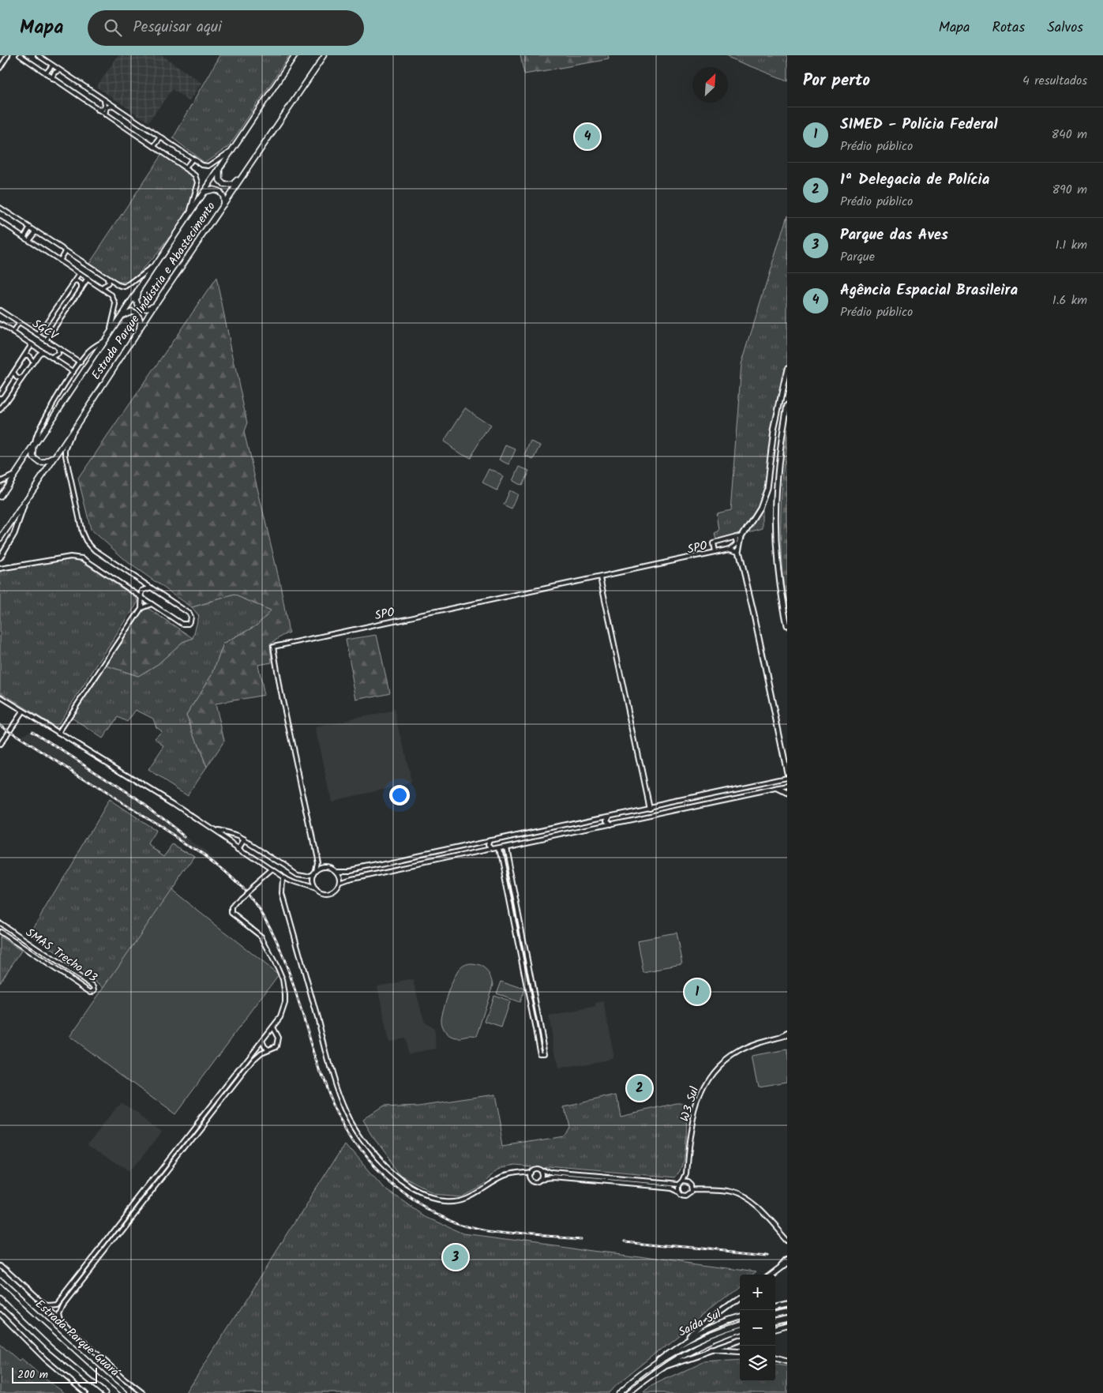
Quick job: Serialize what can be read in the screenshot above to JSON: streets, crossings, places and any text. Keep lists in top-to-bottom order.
{
  "streets": {
    "highway": ["Estrada Parque Indústria e Abastecimento", "Estrada Parque Guará"],
    "main road": ["Saída Sul"],
    "street": [
      "SGCV",
      "SPO",
      "SMAS Trecho 03",
      "W3 Sul"
    ]
  },
  "scale_bar": "200 m",
  "north": "top right",
  "page": {
    "header": "Mapa",
    "search": "Pesquisar aqui",
    "nav": ["Mapa", "Rotas", "Salvos"],
    "heading": ["Por perto", "4 resultados"],
    "list": [
      {
        "mark": "1",
        "name": "SIMED - Polícia Federal",
        "note": "Prédio público",
        "value": "840 m"
      },
      {
        "mark": "2",
        "name": "1ª Delegacia de Polícia",
        "note": "Prédio público",
        "value": "890 m"
      },
      {
        "mark": "3",
        "name": "Parque das Aves",
        "note": "Parque",
        "value": "1.1 km"
      },
      {
        "mark": "4",
        "name": "Agência Espacial Brasileira",
        "note": "Prédio público",
        "value": "1.6 km"
      }
    ],
    "pins": [
      "4",
      "1",
      "2",
      "3"
    ],
    "map_buttons": ["+", "−"],
    "scale": "200 m"
  }
}
